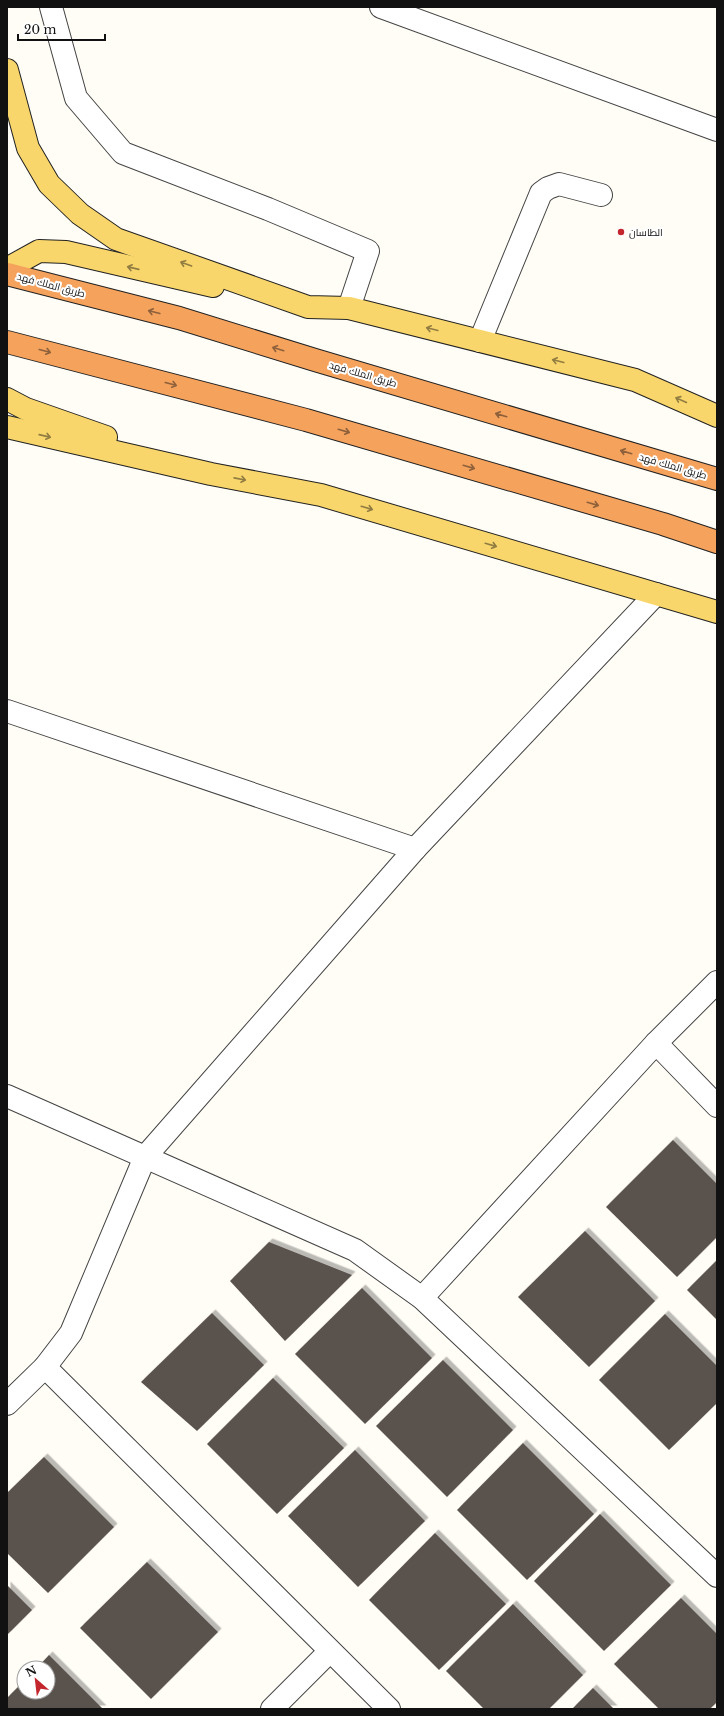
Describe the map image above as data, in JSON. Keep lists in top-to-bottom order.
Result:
{
  "streets": {
    "highway": ["طريق الملك فهد"]
  },
  "places": ["الطاسان"],
  "scale_bar": "20 m",
  "north": "top left"
}
